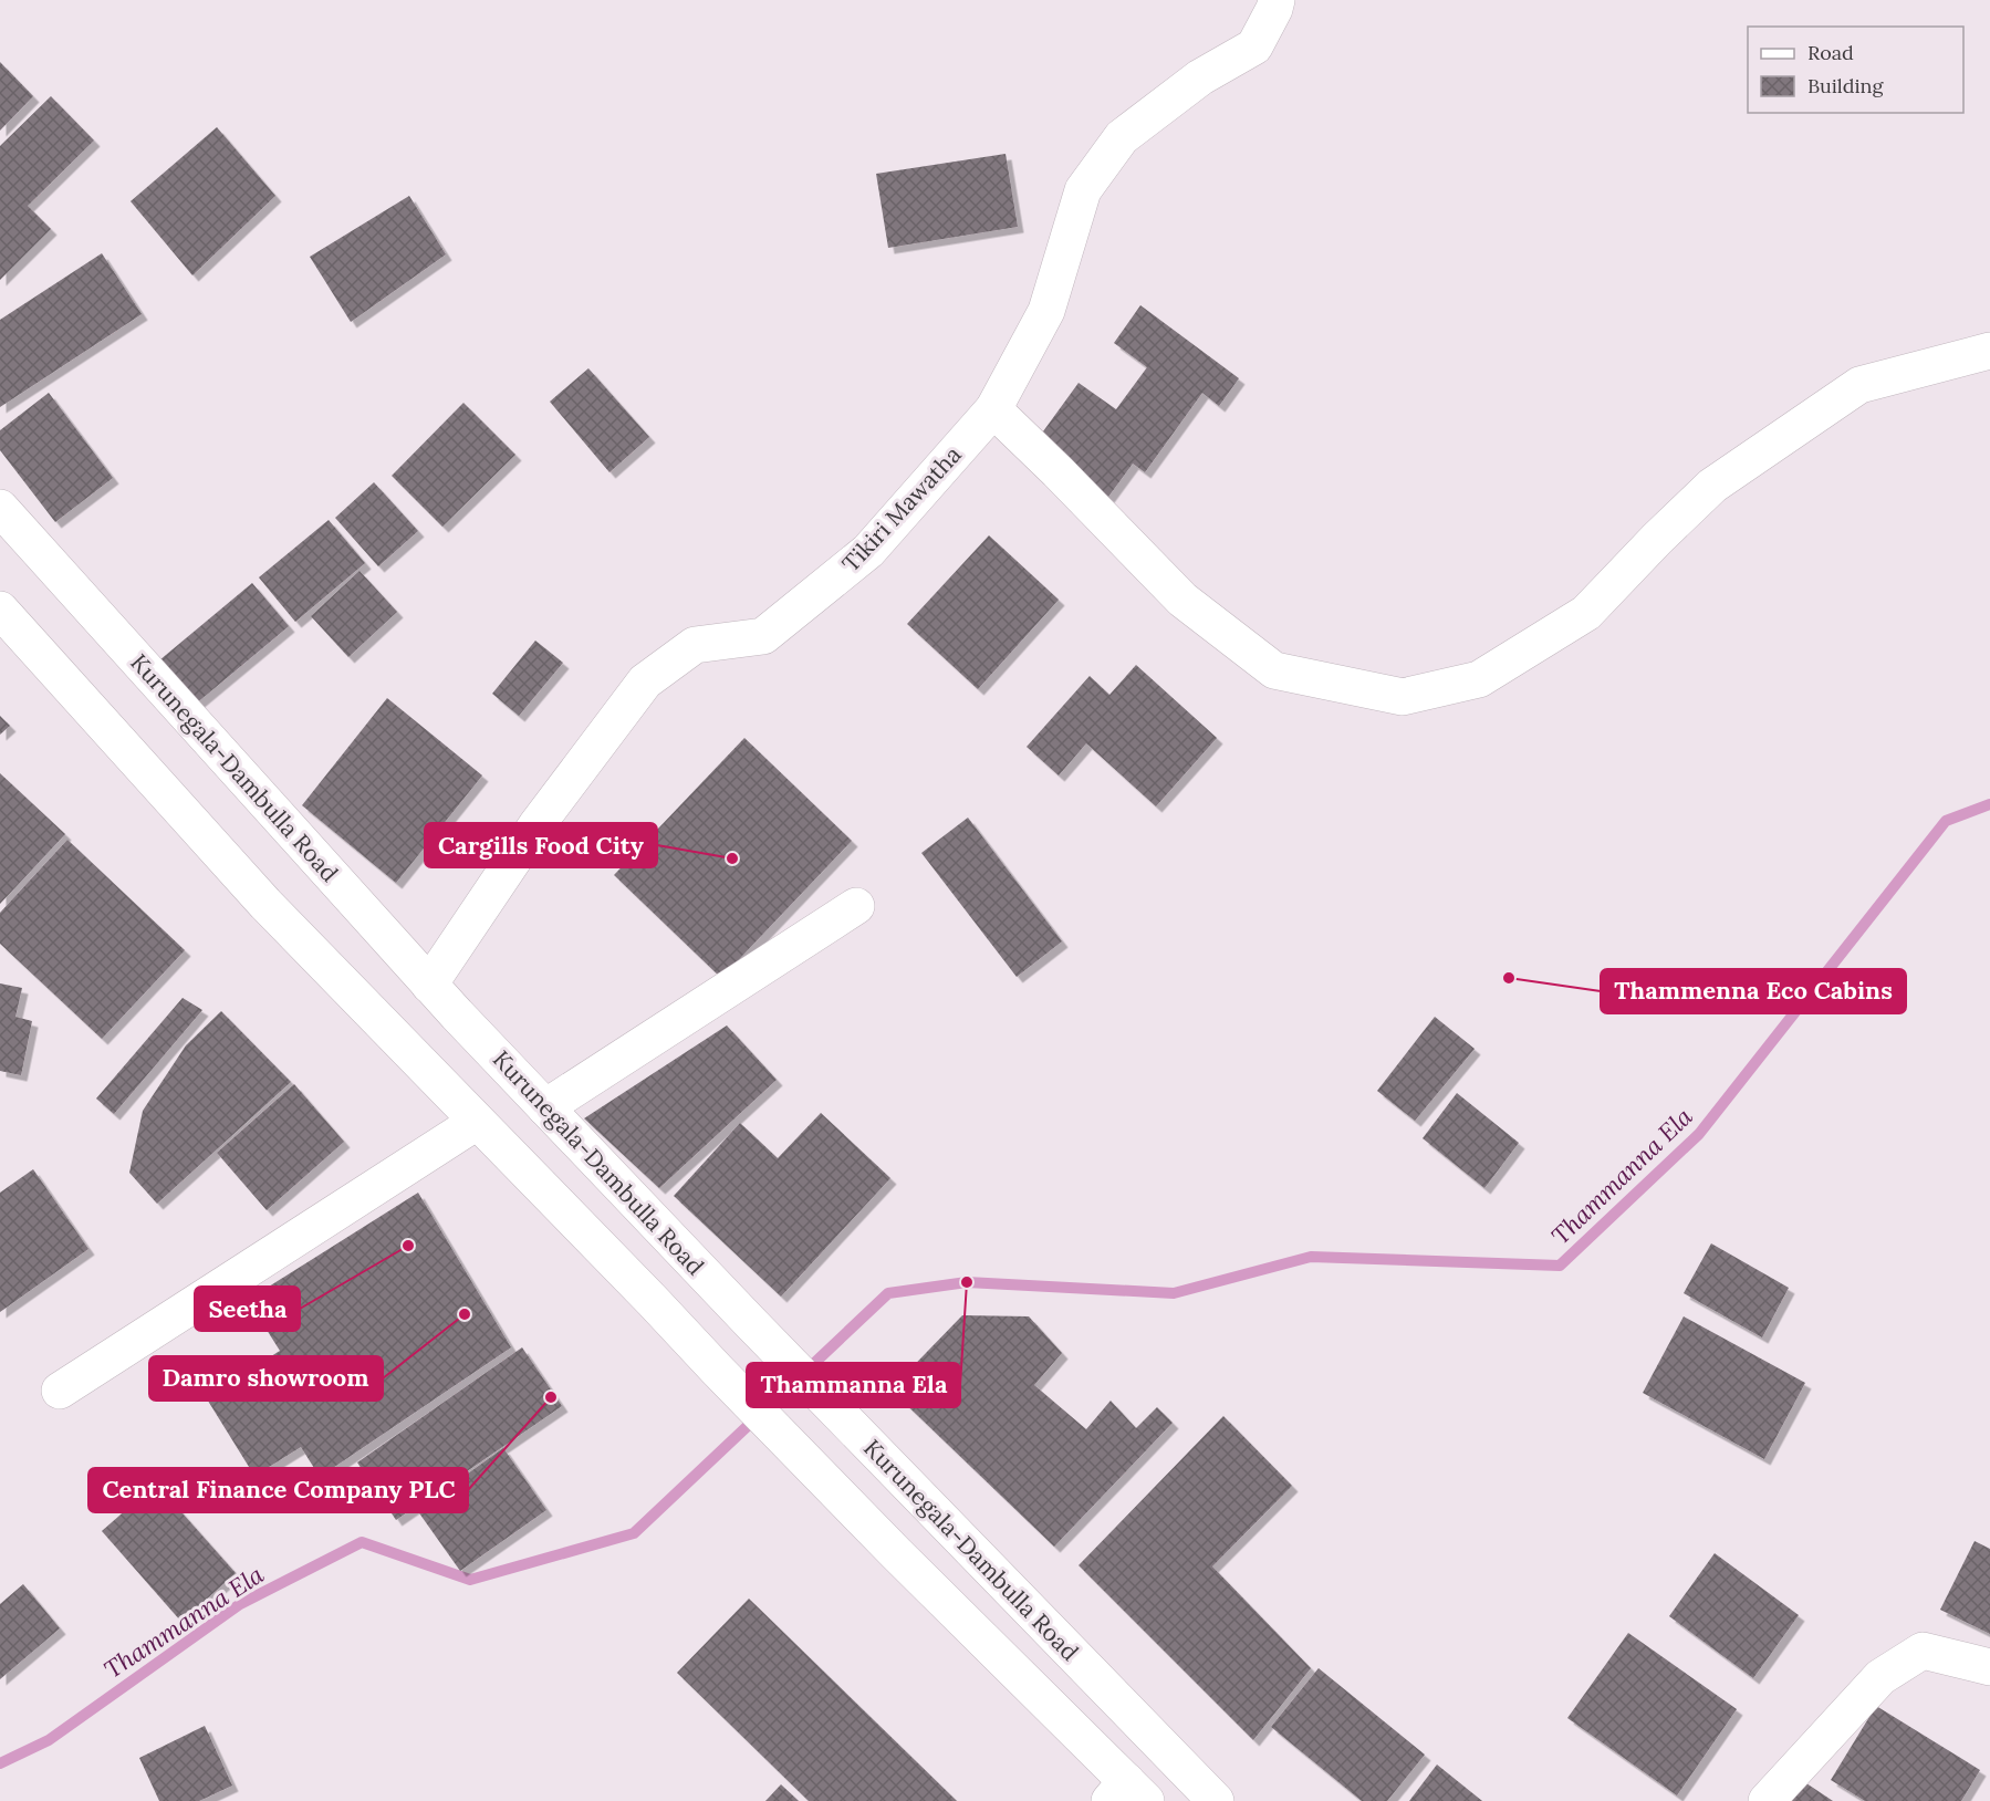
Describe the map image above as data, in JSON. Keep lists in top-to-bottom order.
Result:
{
  "streets": {
    "main road": ["Tikiri Mawatha", "Kurunegala-Dambulla Road"]
  },
  "crossings": [
    ["Tikiri Mawatha", "Kurunegala-Dambulla Road"]
  ],
  "water": ["Thammanna Ela"],
  "places": [
    "Cargills Food City",
    "Thammenna Eco Cabins",
    "Seetha",
    "Thammanna Ela",
    "Damro showroom",
    "Central Finance Company PLC"
  ],
  "legend": ["Road", "Building"]
}
